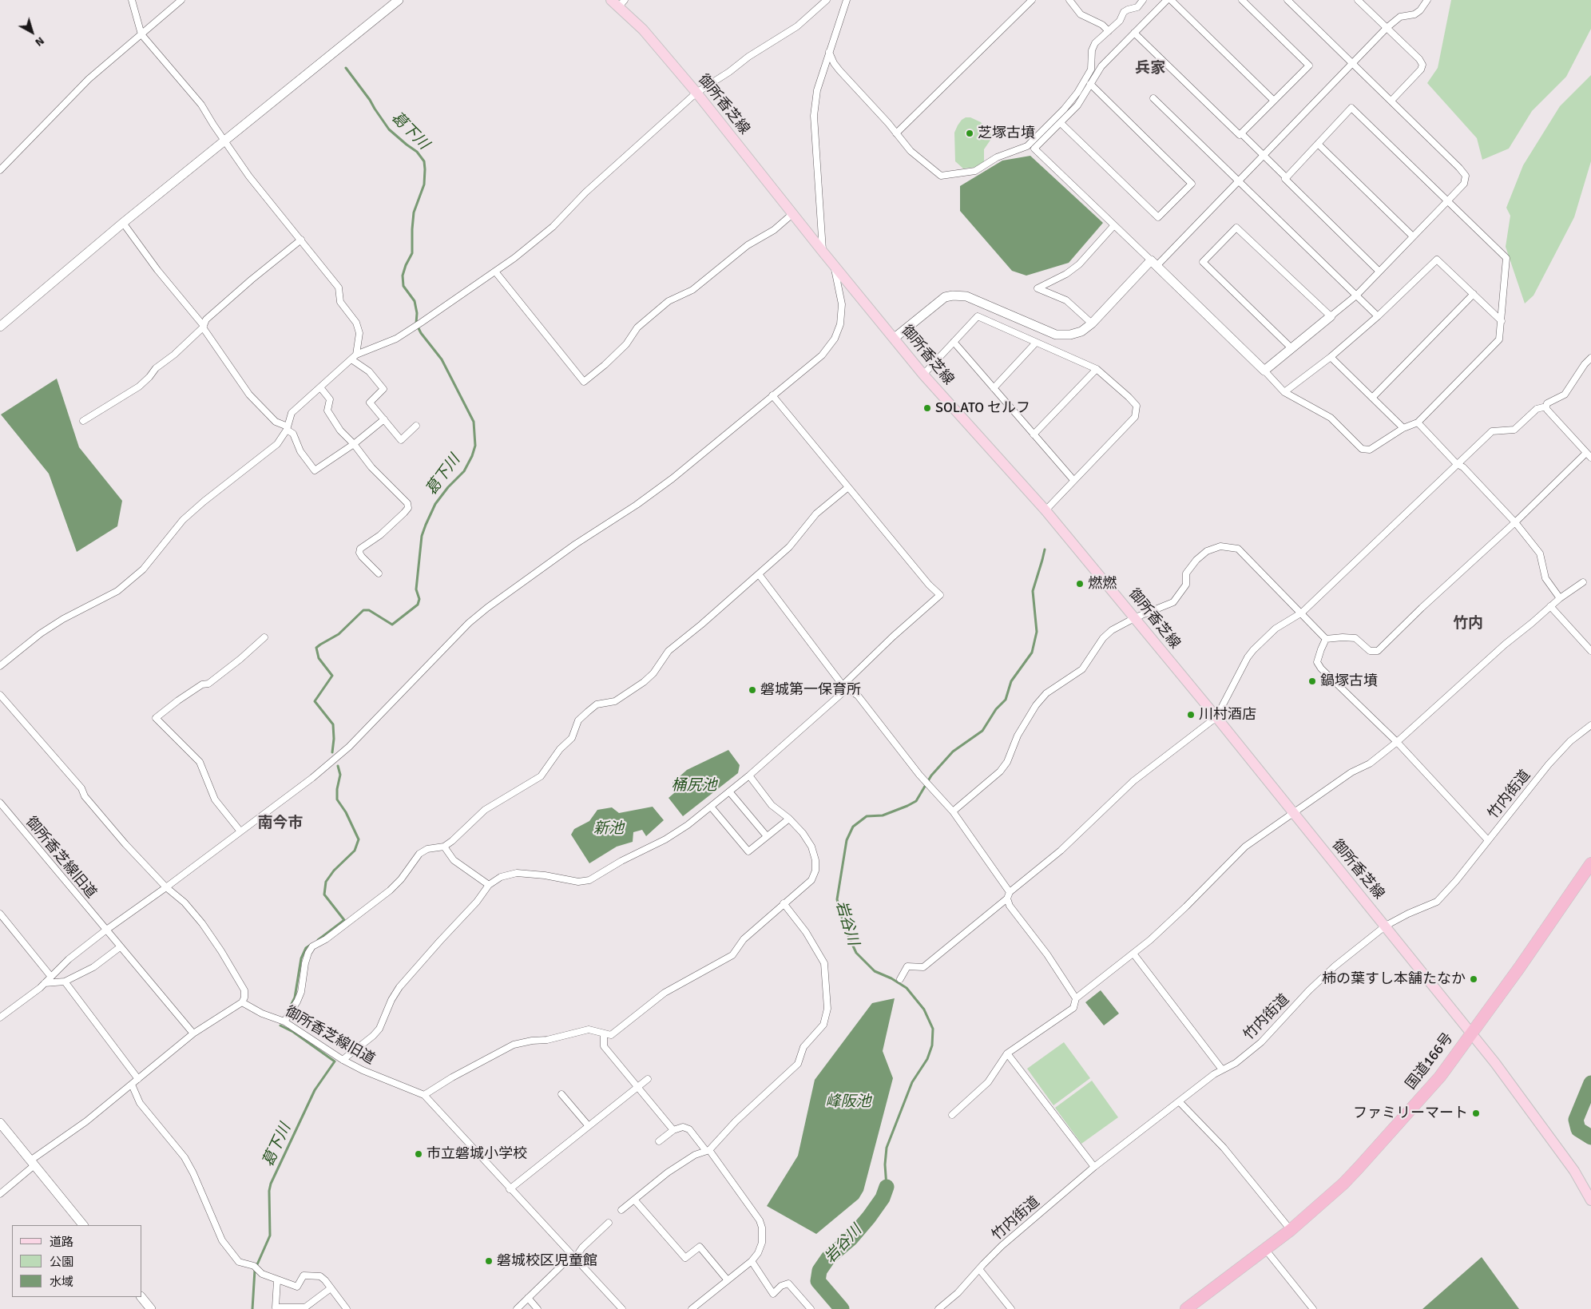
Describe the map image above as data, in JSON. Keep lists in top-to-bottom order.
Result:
{
  "streets": {
    "highway": ["国道166号"],
    "main road": ["御所香芝線"],
    "street": ["竹内街道", "御所香芝線旧道"]
  },
  "crossings": [
    ["御所香芝線", "竹内街道"],
    ["御所香芝線", "国道166号"]
  ],
  "districts": ["兵家", "竹内", "南今市"],
  "water": [
    "葛下川",
    "桶尻池",
    "新池",
    "岩谷川",
    "峰阪池"
  ],
  "places": [
    "芝塚古墳",
    "SOLATO セルフ",
    "燃燃",
    "鍋塚古墳",
    "磐城第一保育所",
    "川村酒店",
    "柿の葉すし本舗たなか",
    "ファミリーマート",
    "市立磐城小学校",
    "磐城校区児童館"
  ],
  "legend": ["道路", "公園", "水域"],
  "north": "bottom right"
}
